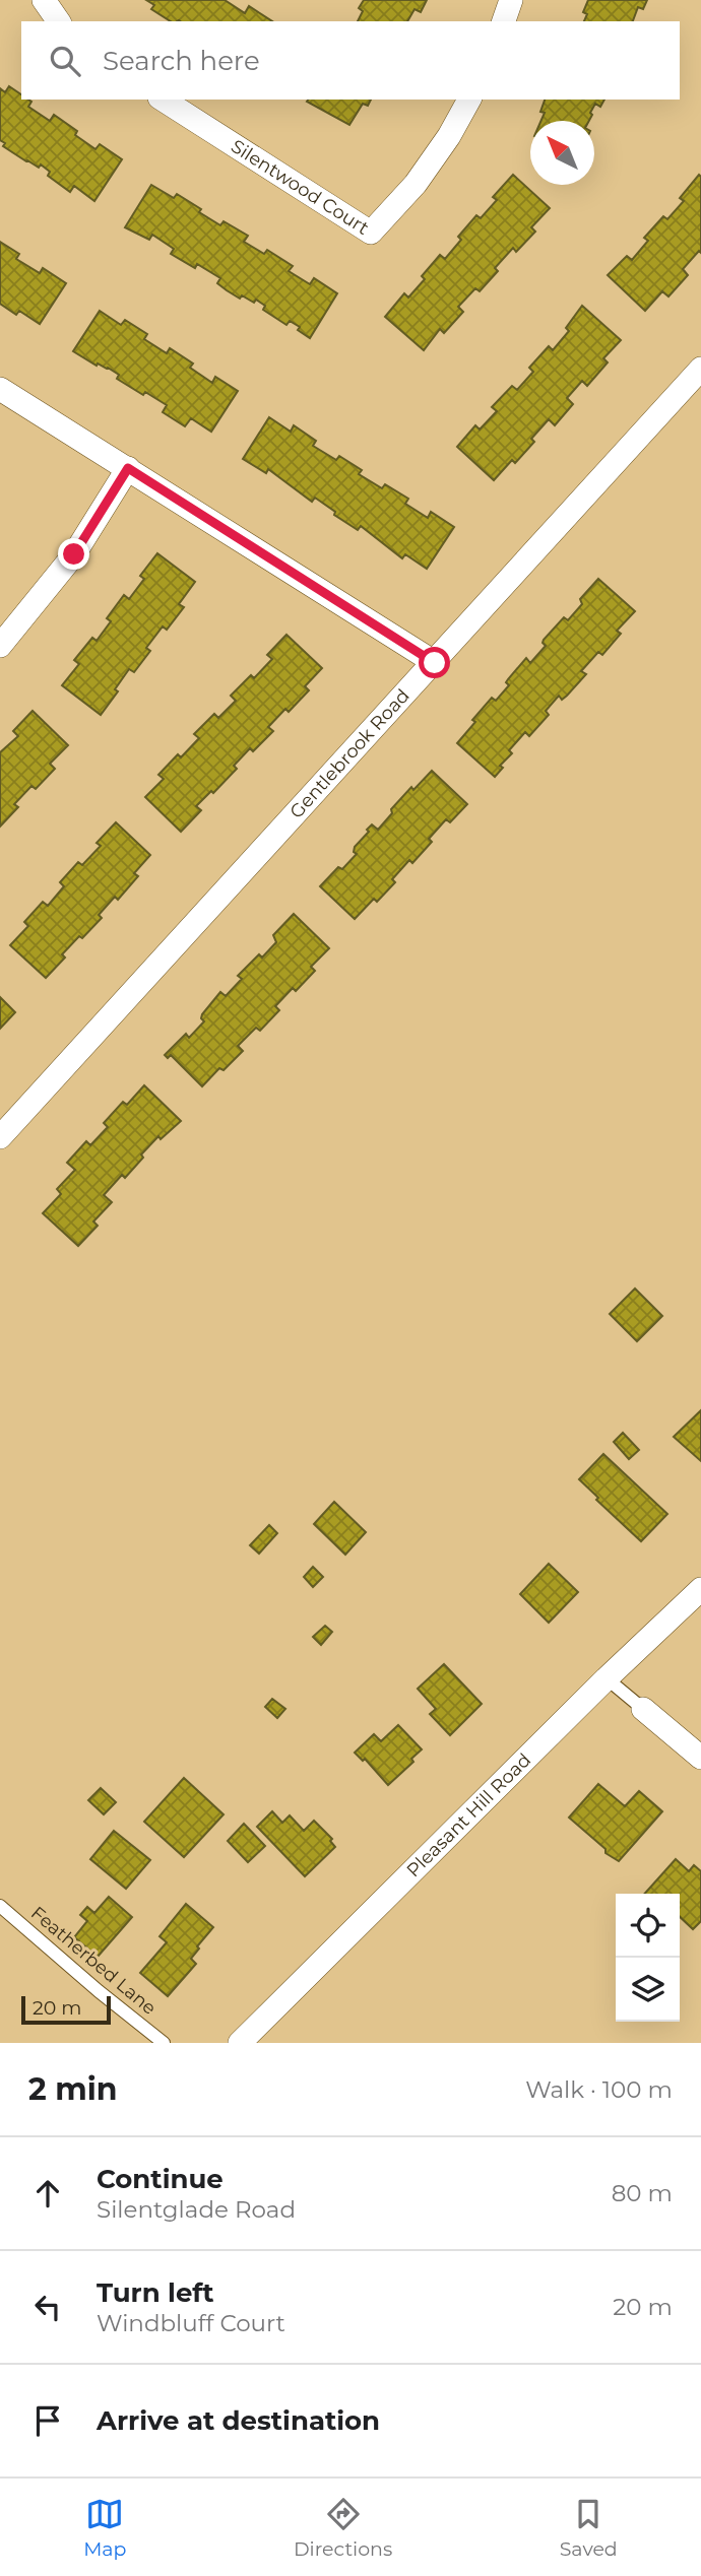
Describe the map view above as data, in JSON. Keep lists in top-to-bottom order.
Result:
{
  "streets": {
    "street": ["Silentwood Court", "Gentlebrook Road", "Pleasant Hill Road"],
    "lane": ["Featherbed Lane"]
  },
  "scale_bar": "20 m",
  "north": "top left",
  "page": {
    "search": "Search here",
    "scale": "20 m",
    "heading": ["2 min", "Walk · 100 m"],
    "list": [
      ["Continue", "Silentglade Road", "80 m"],
      ["Turn left", "Windbluff Court", "20 m"],
      "Arrive at destination"
    ],
    "nav": ["Map", "Directions", "Saved"]
  }
}
